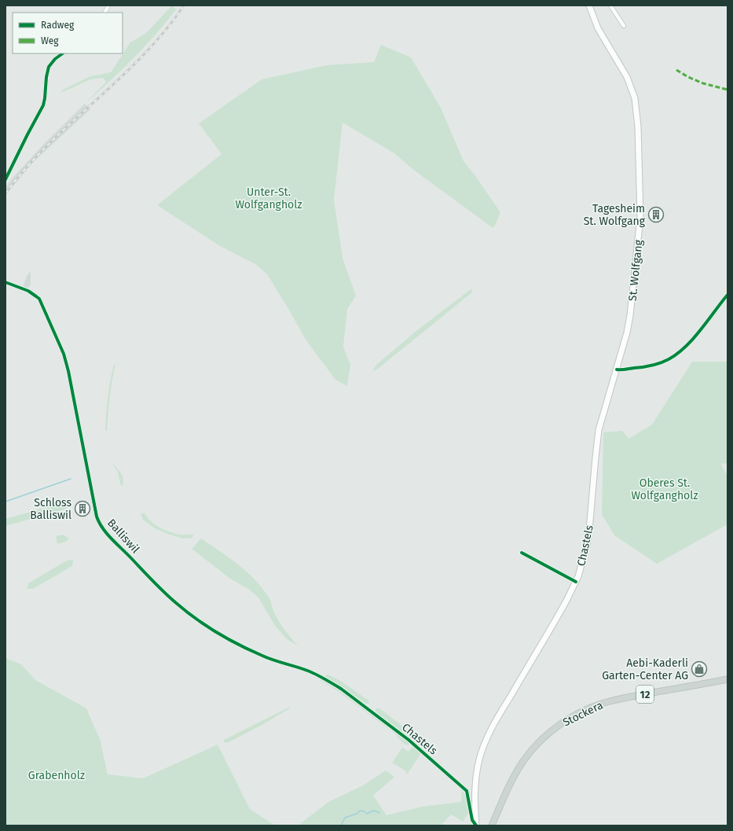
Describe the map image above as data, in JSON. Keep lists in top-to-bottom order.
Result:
{
  "streets": {
    "main road": [
      "St. Wolfgang",
      "Chastels",
      "12",
      "Stockera"
    ],
    "street": ["Balliswil"]
  },
  "crossings": [
    ["St. Wolfgang", "Chastels"],
    ["Balliswil", "Chastels"]
  ],
  "parks": ["Unter-St. Wolfgangholz", "Oberes St. Wolfgangholz", "Grabenholz"],
  "places": {
    "building": ["Tagesheim St. Wolfgang", "Schloss Balliswil"],
    "shop": ["Aebi-Kaderli Garten-Center AG"]
  },
  "legend": ["Radweg", "Weg"]
}
